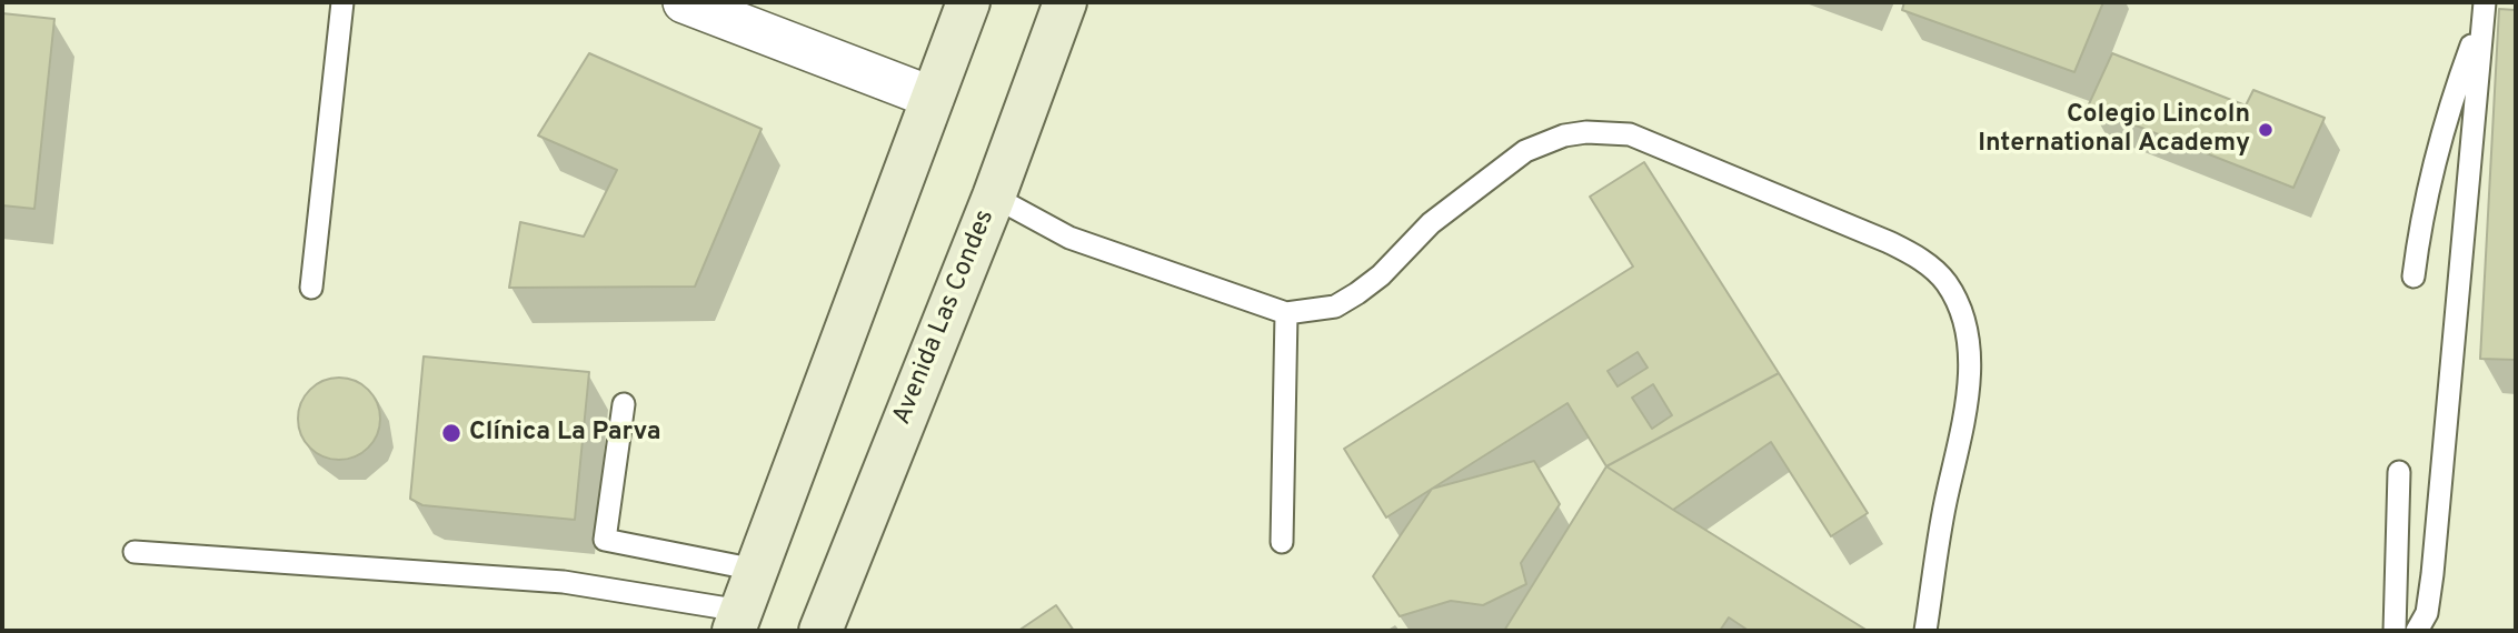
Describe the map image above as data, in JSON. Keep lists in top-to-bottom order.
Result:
{
  "streets": {
    "main road": ["Avenida Las Condes"]
  },
  "places": ["Colegio Lincoln International Academy", "Clínica La Parva"]
}
